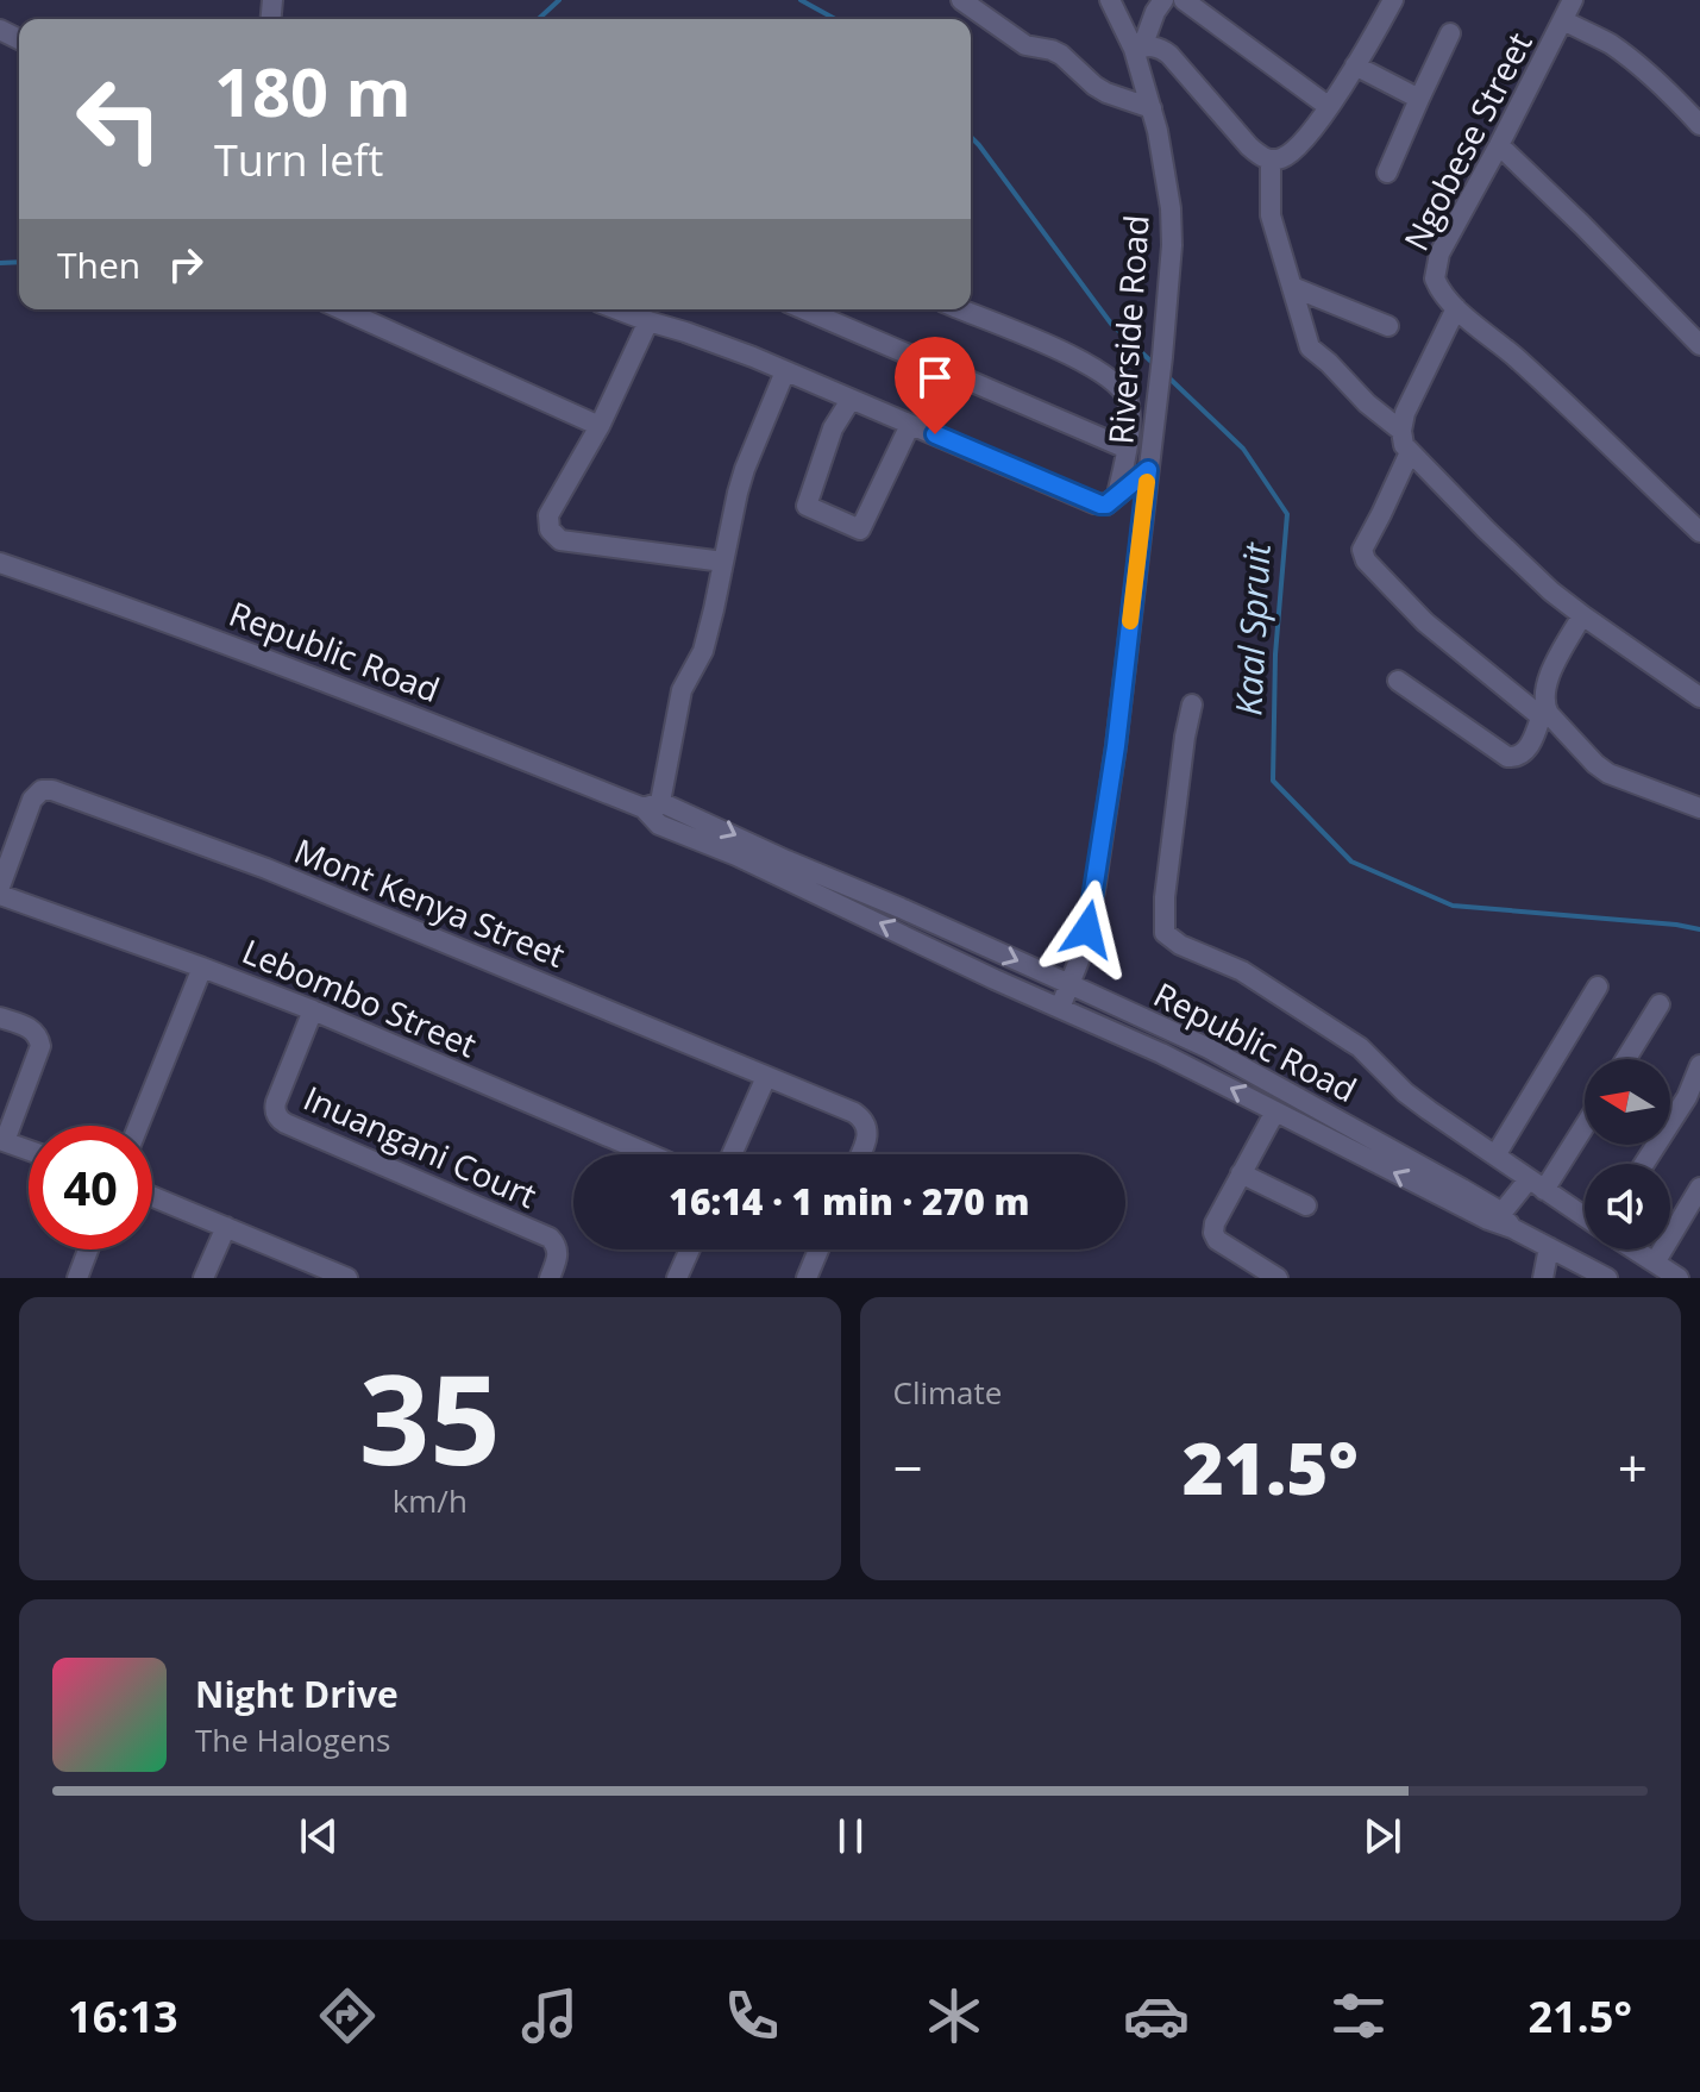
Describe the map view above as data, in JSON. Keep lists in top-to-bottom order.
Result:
{
  "streets": {
    "street": [
      "Ngobese Street",
      "Riverside Road",
      "Republic Road",
      "Mont Kenya Street",
      "Lebombo Street",
      "Inuangani Court"
    ]
  },
  "crossings": [
    ["Riverside Road", "Republic Road"],
    ["Lebombo Street", "Inuangani Court"]
  ],
  "water": ["Kaal Spruit"],
  "north": "left",
  "page": {
    "turn": ["180 m", "Turn left"],
    "then": "Then",
    "limit": "40",
    "trip": "16:14 · 1 min · 270 m",
    "tile": [
      ["35", "km/h"],
      "Climate"
    ],
    "heat": ["−", "21.5°", "+"],
    "song": ["Night Drive", "The Halogens"],
    "tabs": ["16:13", "21.5°"]
  }
}
